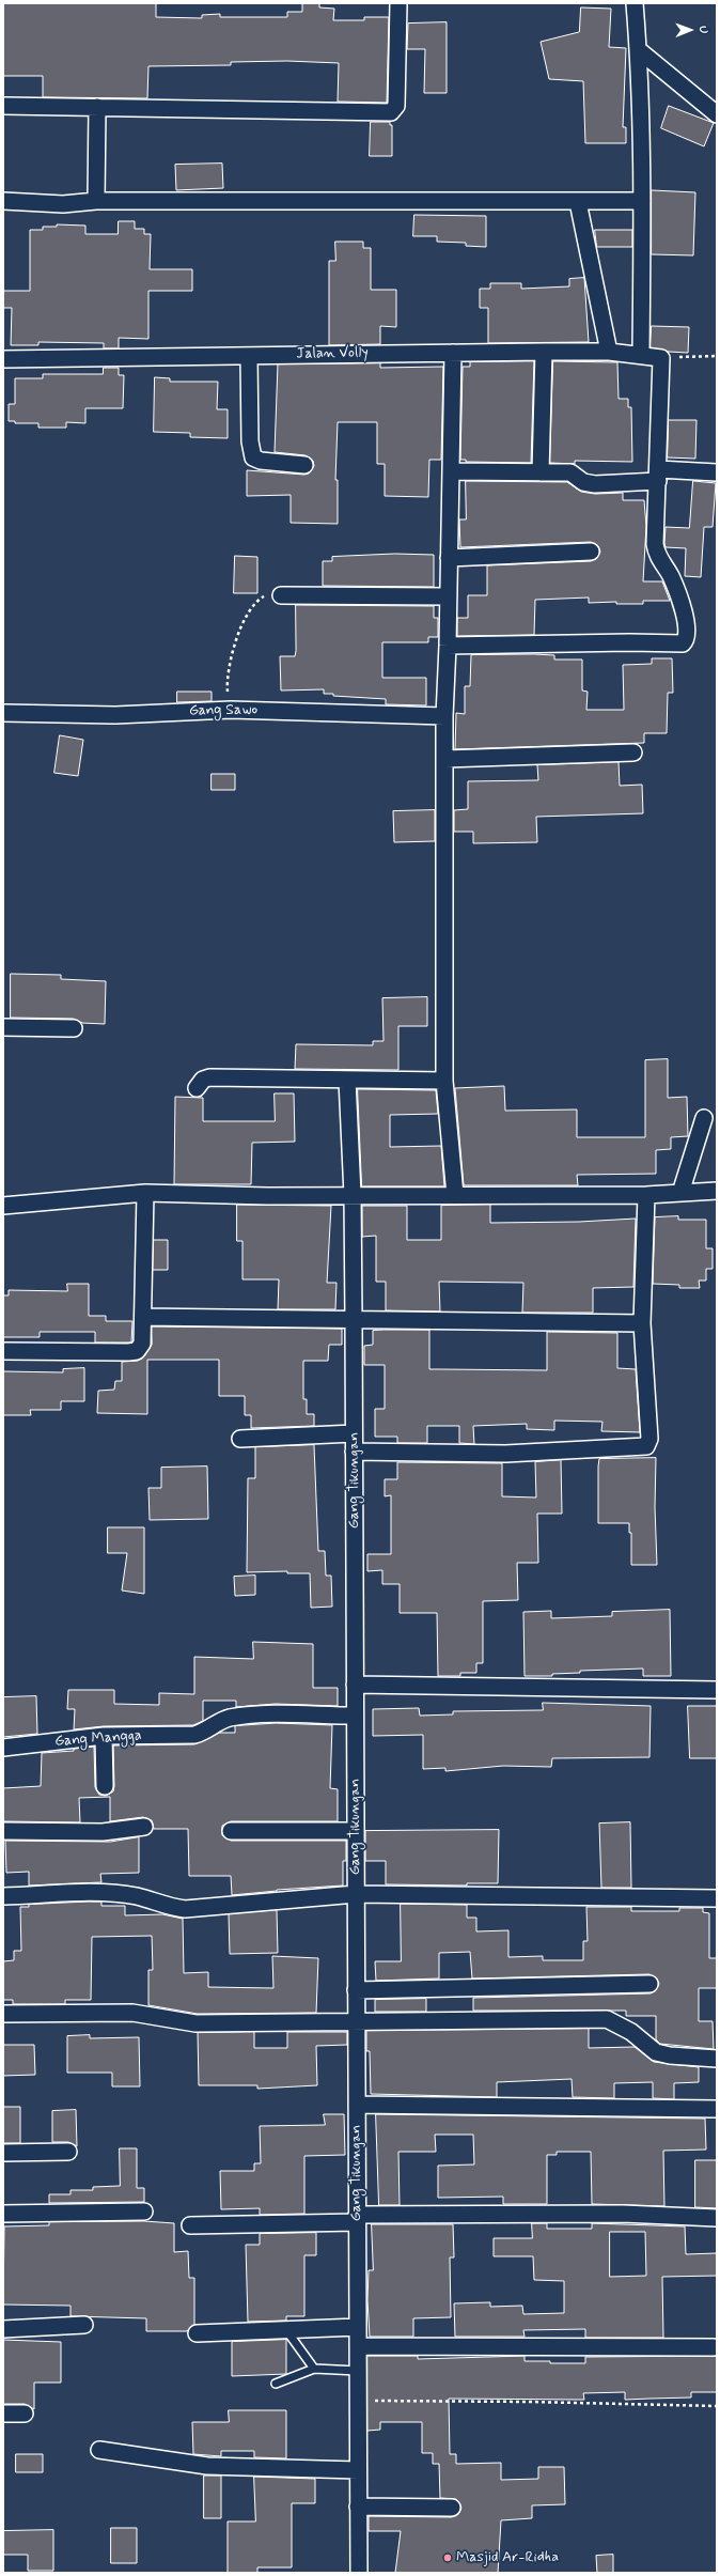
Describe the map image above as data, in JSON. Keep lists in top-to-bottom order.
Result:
{
  "streets": {
    "street": [
      "Jalan Volly",
      "Gang Sawo",
      "Gang Tikungan",
      "Gang Mangga"
    ]
  },
  "crossings": [
    ["Gang Tikungan", "Gang Mangga"]
  ],
  "places": ["Masjid Ar-Ridha"],
  "north": "right"
}
